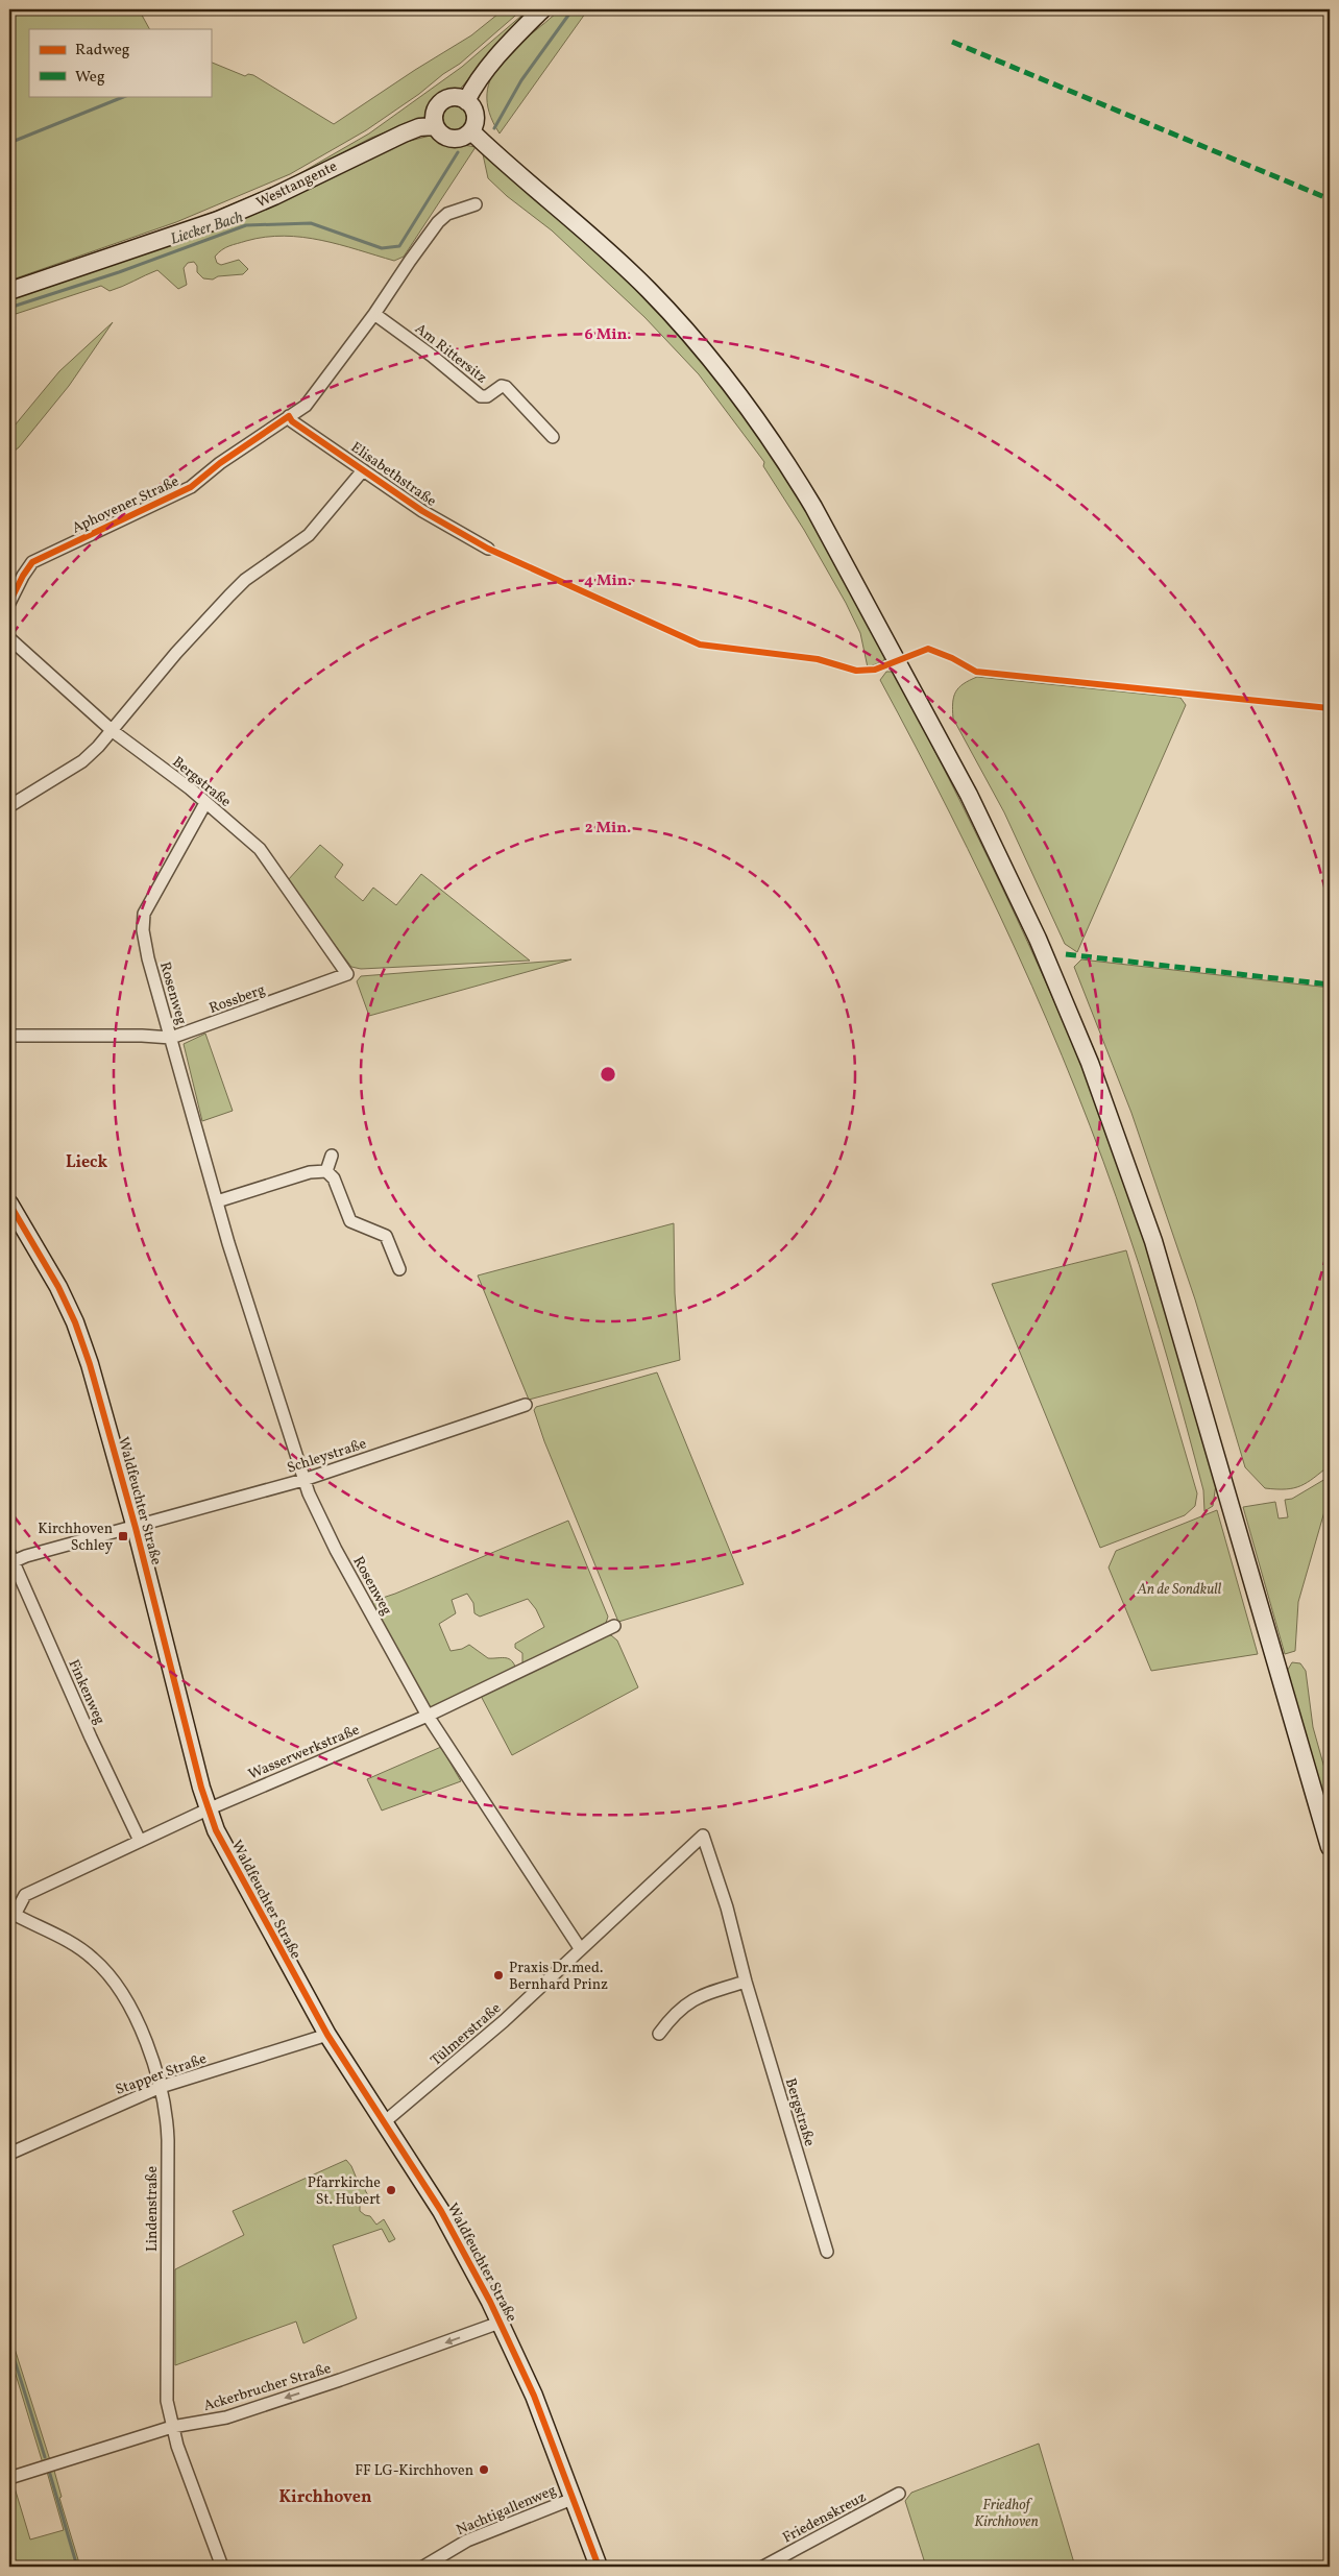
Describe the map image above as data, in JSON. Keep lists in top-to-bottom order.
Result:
{
  "streets": {
    "main road": ["Westtangente", "Waldfeuchter Straße"],
    "street": [
      "Am Rittersitz",
      "Elisabethstraße",
      "Aphovener Straße",
      "Bergstraße",
      "Rosenweg",
      "Rossberg",
      "Schleystraße",
      "Finkenweg",
      "Wasserwerkstraße",
      "Tülmerstraße",
      "Stapper Straße",
      "Lindenstraße",
      "Ackerbrucher Straße",
      "Nachtigallenweg",
      "Friedenskreuz"
    ]
  },
  "crossings": [
    ["Am Rittersitz", "Aphovener Straße"],
    ["Elisabethstraße", "Aphovener Straße"],
    ["Elisabethstraße", "Bergstraße"],
    ["Bergstraße", "Rosenweg"],
    ["Bergstraße", "Rossberg"],
    ["Bergstraße", "Tülmerstraße"],
    ["Rosenweg", "Rossberg"],
    ["Rosenweg", "Schleystraße"],
    ["Rosenweg", "Wasserwerkstraße"],
    ["Rosenweg", "Tülmerstraße"],
    ["Schleystraße", "Waldfeuchter Straße"],
    ["Schleystraße", "Finkenweg"],
    ["Waldfeuchter Straße", "Wasserwerkstraße"],
    ["Waldfeuchter Straße", "Tülmerstraße"],
    ["Waldfeuchter Straße", "Stapper Straße"],
    ["Waldfeuchter Straße", "Ackerbrucher Straße"],
    ["Waldfeuchter Straße", "Nachtigallenweg"],
    ["Finkenweg", "Wasserwerkstraße"],
    ["Wasserwerkstraße", "Lindenstraße"],
    ["Stapper Straße", "Lindenstraße"],
    ["Lindenstraße", "Ackerbrucher Straße"]
  ],
  "one_way": ["Ackerbrucher Straße"],
  "districts": ["Lieck", "Kirchhoven"],
  "water": ["Liecker Bach"],
  "parks": ["An de Sondkull", "Friedhof Kirchhoven"],
  "places": {
    "transit": ["Kirchhoven Schley"],
    "other": ["Praxis Dr.med. Bernhard Prinz", "Pfarrkirche St. Hubert", "FF LG-Kirchhoven"]
  },
  "legend": ["Radweg", "Weg"],
  "rings": ["6 Min.", "4 Min.", "2 Min."]
}
